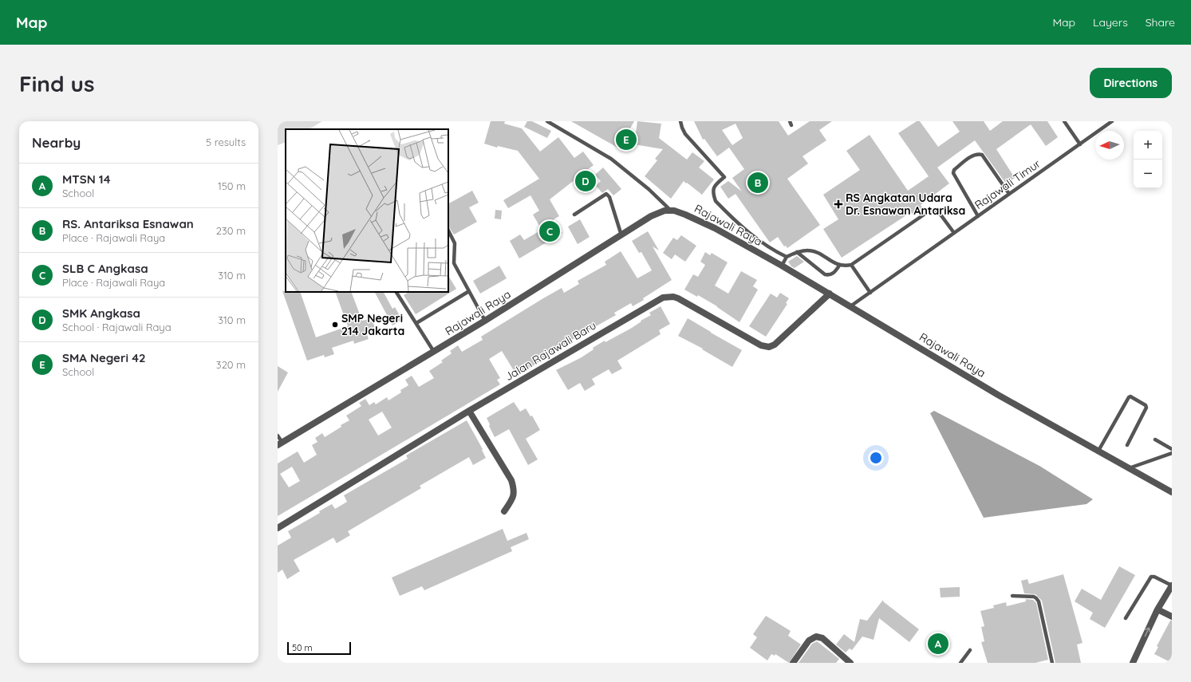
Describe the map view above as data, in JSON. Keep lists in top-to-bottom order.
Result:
{
  "streets": {
    "street": ["Rajawali Raya", "Jalan Rajawali Baru"],
    "lane": ["Rajawali Timur"]
  },
  "crossings": [
    ["Rajawali Timur", "Rajawali Raya"],
    ["Rajawali Raya", "Jalan Rajawali Baru"]
  ],
  "places": {
    "health": ["RS Angkatan Udara Dr. Esnawan Antariksa"],
    "other": ["SMP Negeri 214 Jakarta"]
  },
  "scale_bar": "50 m",
  "north": "left",
  "page": {
    "header": "Map",
    "nav": ["Map", "Layers", "Share"],
    "buttons": "Directions",
    "title": "Find us",
    "heading": ["Nearby", "5 results"],
    "pins": [
      "E",
      "D",
      "B",
      "C",
      "A"
    ],
    "map_buttons": ["+", "−"],
    "list": [
      {
        "mark": "A",
        "name": "MTSN 14",
        "note": "School",
        "value": "150 m"
      },
      {
        "mark": "B",
        "name": "RS. Antariksa Esnawan",
        "note": "Place · Rajawali Raya",
        "value": "230 m"
      },
      {
        "mark": "C",
        "name": "SLB C Angkasa",
        "note": "Place · Rajawali Raya",
        "value": "310 m"
      },
      {
        "mark": "D",
        "name": "SMK Angkasa",
        "note": "School · Rajawali Raya",
        "value": "310 m"
      },
      {
        "mark": "E",
        "name": "SMA Negeri 42",
        "note": "School",
        "value": "320 m"
      }
    ],
    "scale": "50 m"
  }
}
